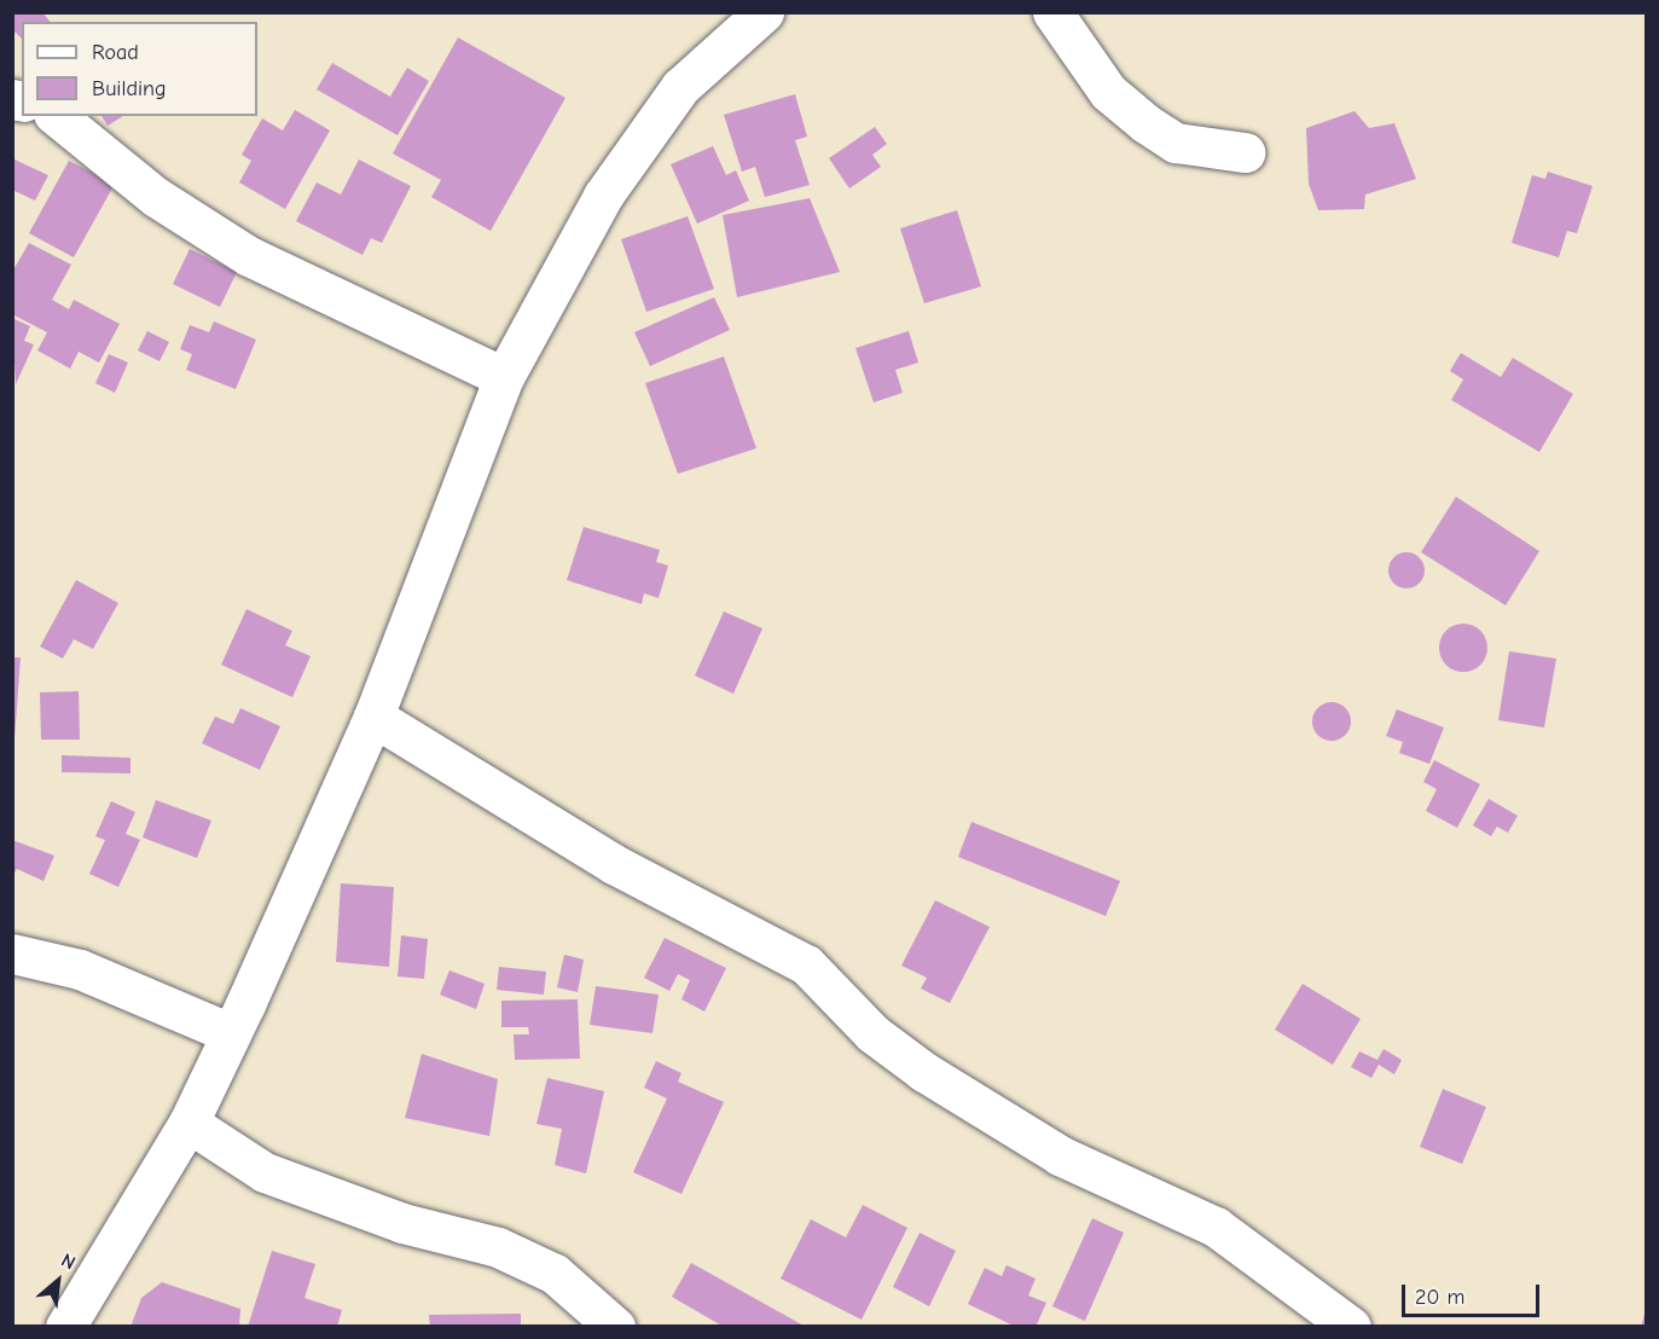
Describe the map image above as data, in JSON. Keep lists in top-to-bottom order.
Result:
{
  "legend": ["Road", "Building"],
  "scale_bar": "20 m",
  "north": "top right"
}
